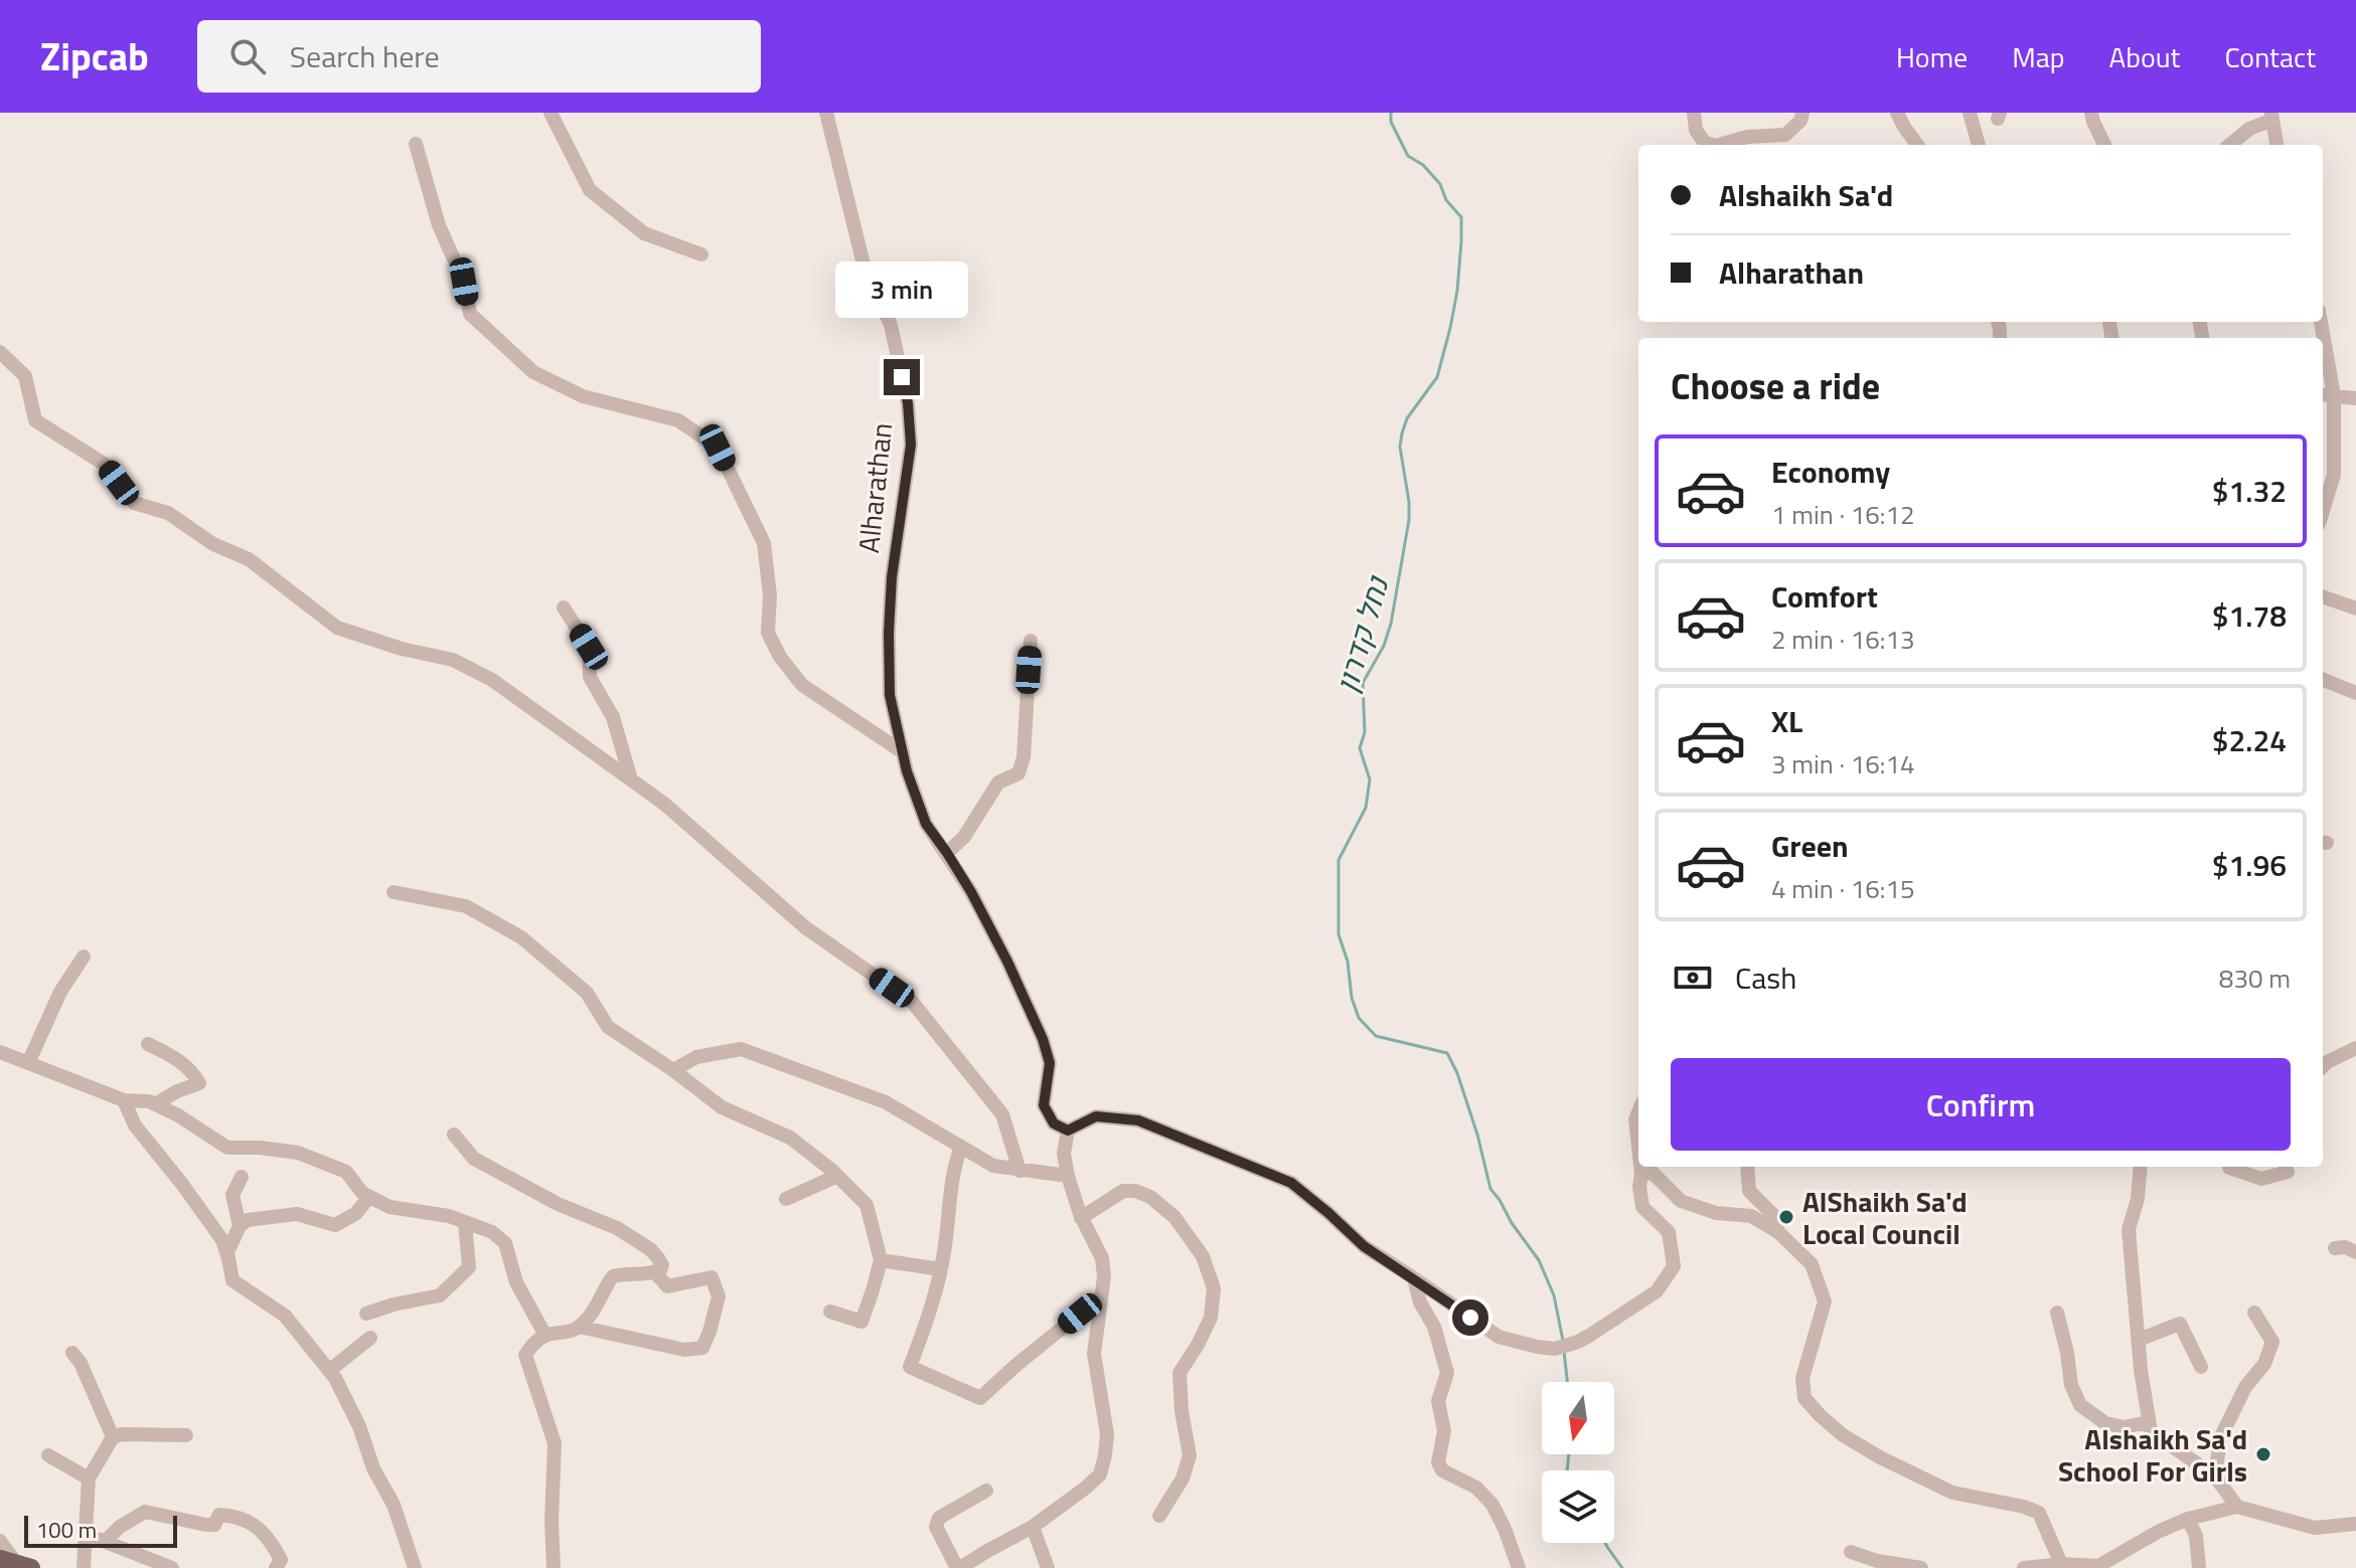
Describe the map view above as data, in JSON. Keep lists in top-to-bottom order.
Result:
{
  "streets": {
    "street": ["Alharathan"]
  },
  "water": ["נחל קדרון"],
  "places": ["AlShaikh Sa'd Local Council", "Alshaikh Sa'd School For Girls"],
  "scale_bar": "100 m",
  "north": "bottom",
  "page": {
    "header": "Zipcab",
    "search": "Search here",
    "nav": [
      "Home",
      "Map",
      "About",
      "Contact"
    ],
    "banner": ["Alshaikh Sa'd", "Alharathan"],
    "bubble": "3 min",
    "heading": "Choose a ride",
    "list": [
      {
        "name": "Economy",
        "note": "1 min · 16:12",
        "value": "$1.32"
      },
      {
        "name": "Comfort",
        "note": "2 min · 16:13",
        "value": "$1.78"
      },
      {
        "name": "XL",
        "note": "3 min · 16:14",
        "value": "$2.24"
      },
      {
        "name": "Green",
        "note": "4 min · 16:15",
        "value": "$1.96"
      }
    ],
    "pay": ["Cash", "830 m"],
    "buttons": "Confirm",
    "scale": "100 m"
  }
}
